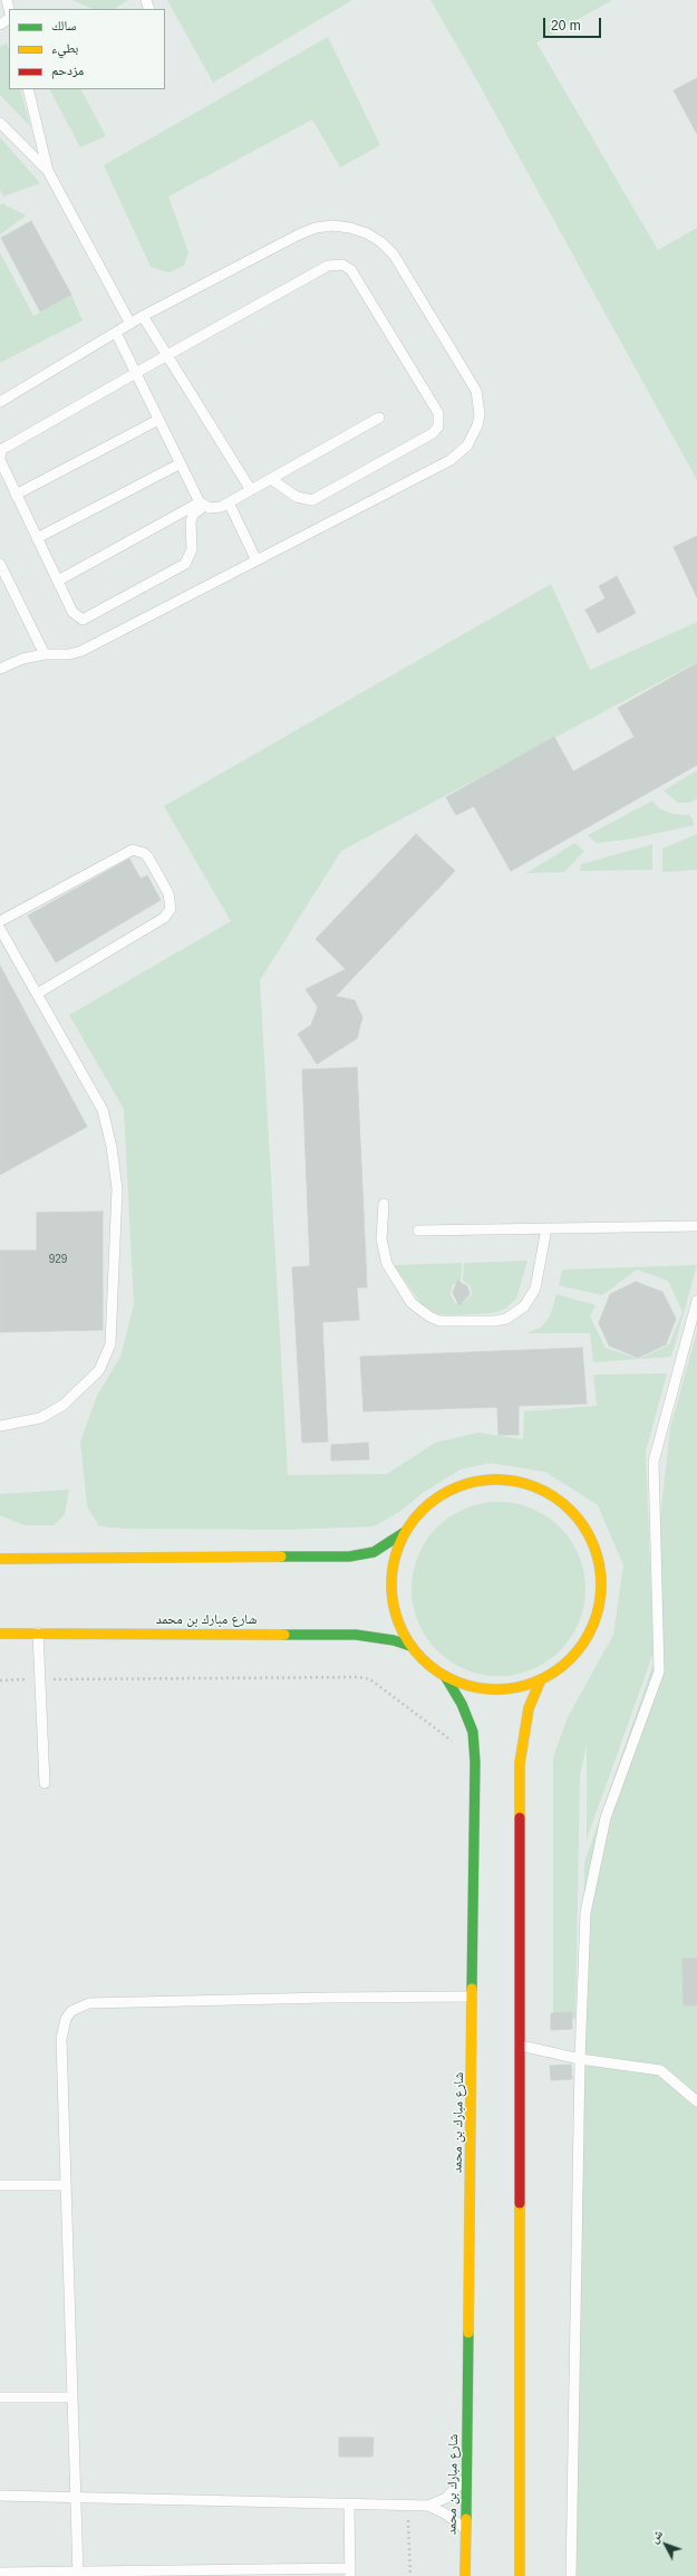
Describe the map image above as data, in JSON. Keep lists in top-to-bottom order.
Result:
{
  "streets": {
    "street": ["شارع مبارك بن محمد"]
  },
  "house_numbers": ["929"],
  "legend": ["سالك", "بطيء", "مزدحم"],
  "scale_bar": "20 m",
  "north": "top left"
}
